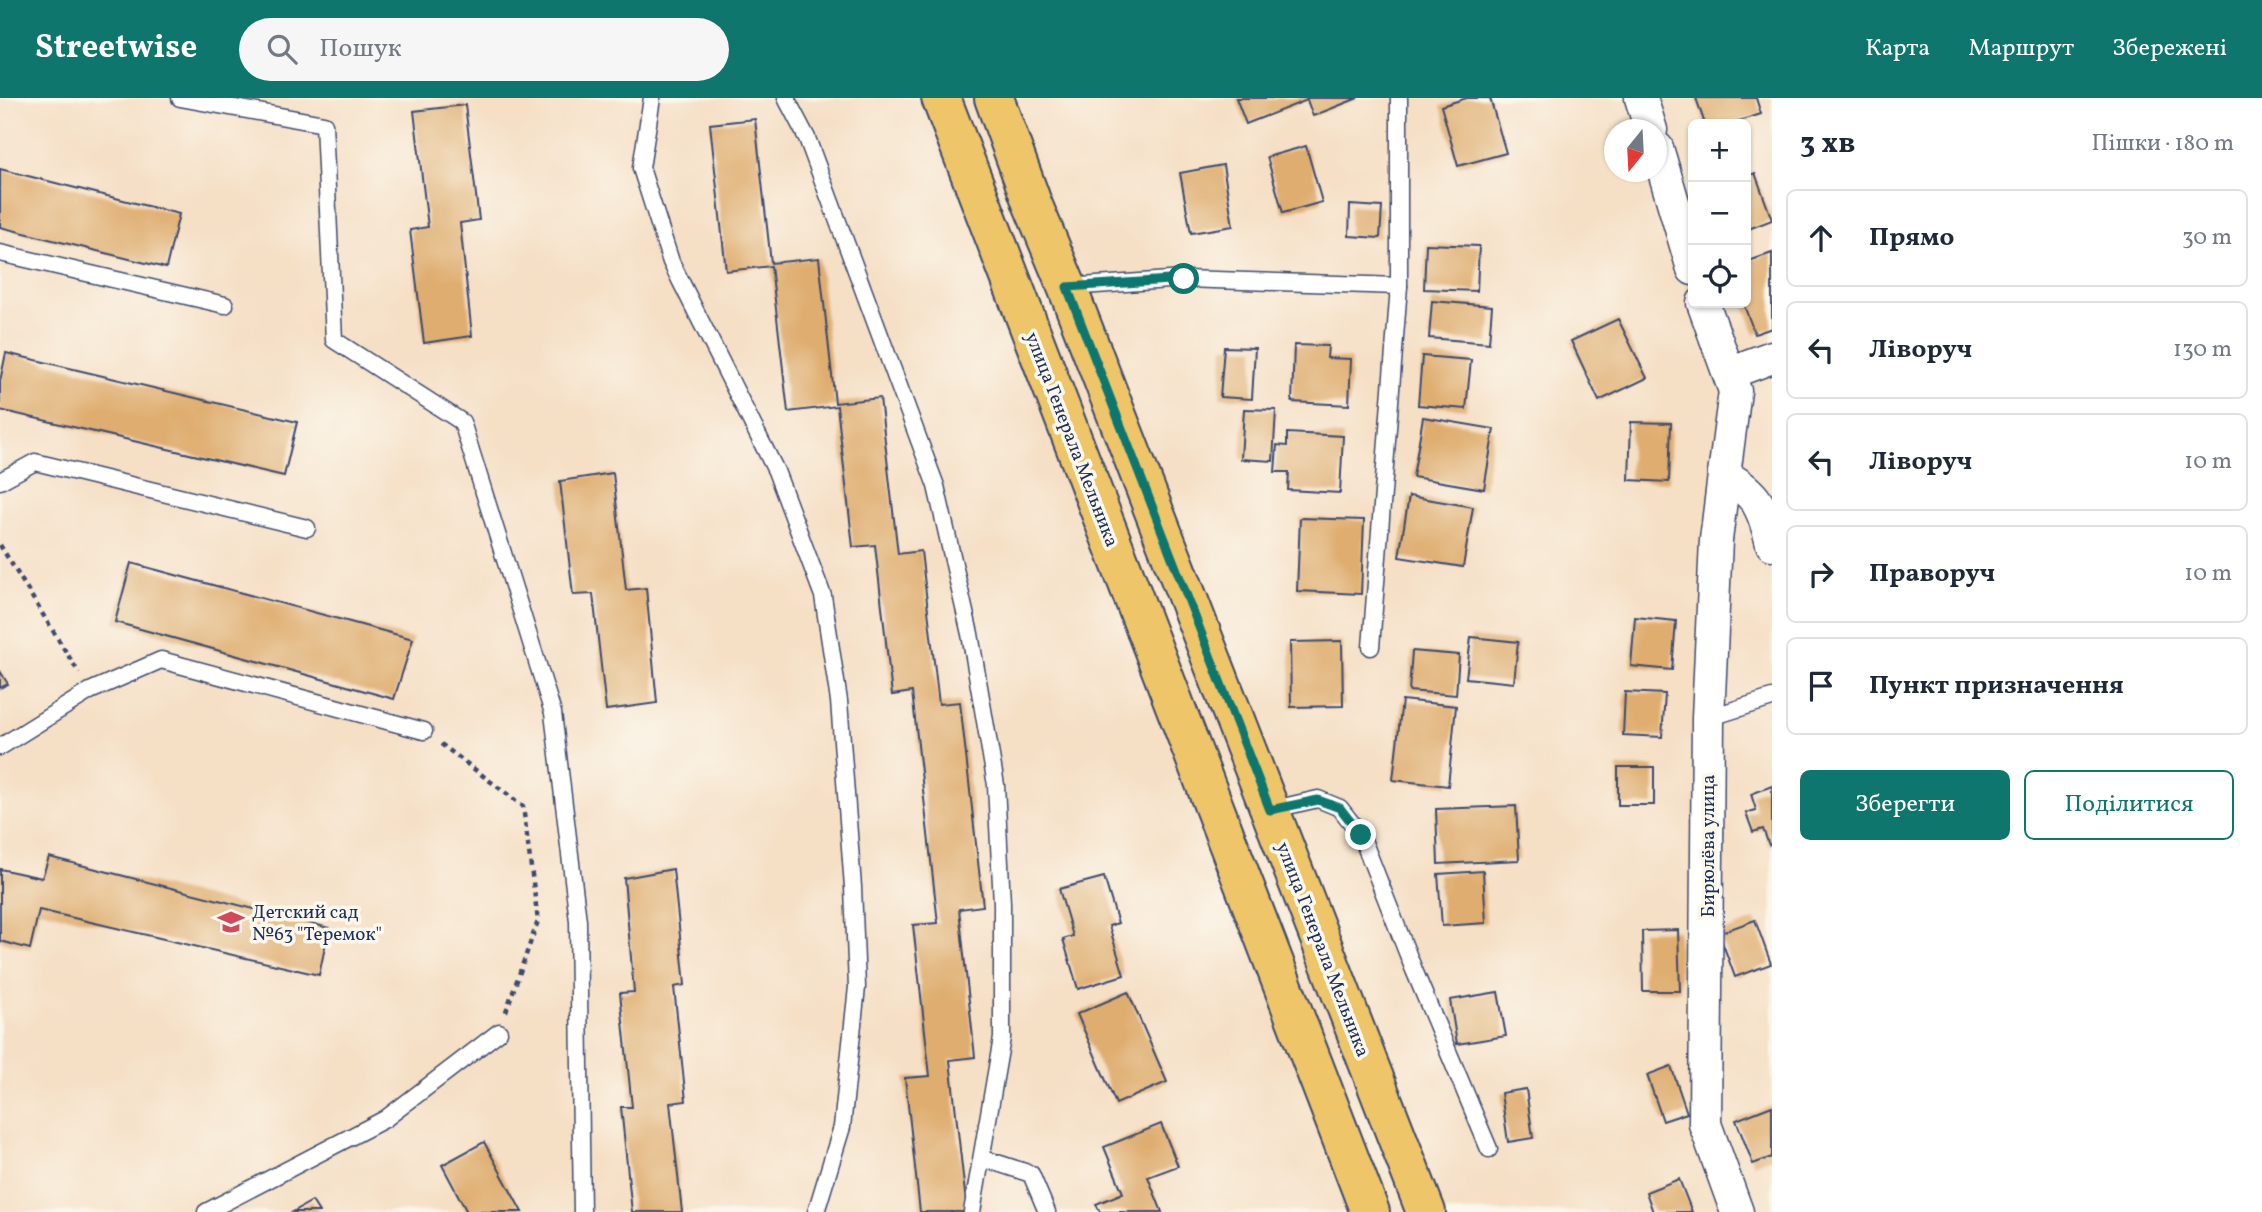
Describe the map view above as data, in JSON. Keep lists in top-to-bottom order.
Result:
{
  "streets": {
    "main road": ["улица Генерала Мельника"],
    "street": ["Бирюлёва улица"]
  },
  "places": {
    "school or university": ["Детский сад №63 \"Теремок\""]
  },
  "north": "bottom",
  "page": {
    "header": "Streetwise",
    "search": "Пошук",
    "nav": ["Карта", "Маршрут", "Збережені"],
    "heading": ["3 хв", "Пішки · 180 m"],
    "map_buttons": ["+", "−"],
    "list": [
      ["Прямо", "30 m"],
      ["Ліворуч", "130 m"],
      ["Ліворуч", "10 m"],
      ["Праворуч", "10 m"],
      "Пункт призначення"
    ],
    "buttons": ["Зберегти", "Поділитися"]
  }
}
